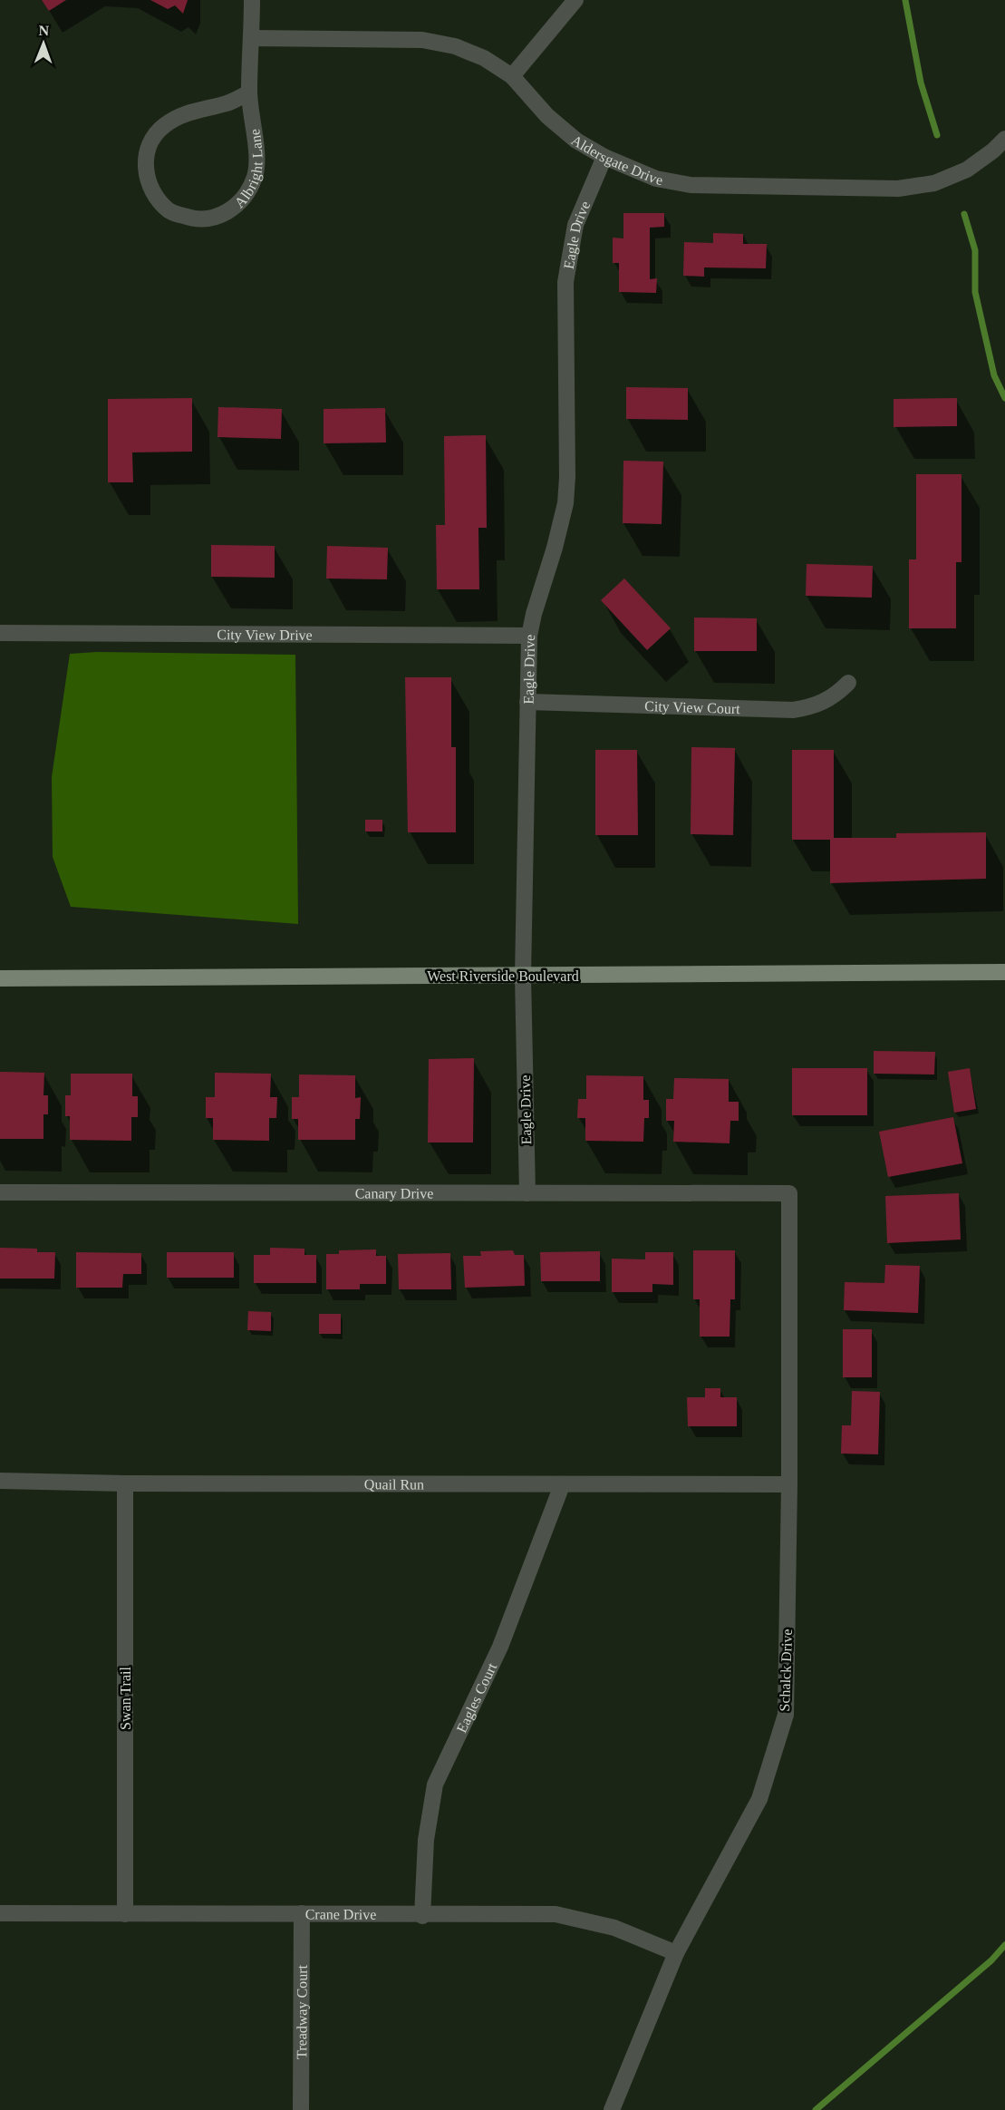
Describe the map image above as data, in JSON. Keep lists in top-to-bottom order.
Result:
{
  "streets": {
    "main road": ["West Riverside Boulevard"],
    "street": [
      "Aldersgate Drive",
      "Albright Lane",
      "Eagle Drive",
      "City View Drive",
      "City View Court",
      "Canary Drive",
      "Quail Run",
      "Schalck Drive",
      "Eagles Court",
      "Swan Trail",
      "Crane Drive",
      "Treadway Court"
    ]
  },
  "crossings": [
    ["Aldersgate Drive", "Albright Lane"],
    ["Aldersgate Drive", "Eagle Drive"],
    ["Eagle Drive", "City View Drive"],
    ["Eagle Drive", "City View Court"],
    ["Eagle Drive", "West Riverside Boulevard"],
    ["Eagle Drive", "Canary Drive"],
    ["Canary Drive", "Schalck Drive"],
    ["Quail Run", "Schalck Drive"],
    ["Quail Run", "Eagles Court"],
    ["Quail Run", "Swan Trail"],
    ["Schalck Drive", "Crane Drive"],
    ["Eagles Court", "Crane Drive"],
    ["Swan Trail", "Crane Drive"],
    ["Crane Drive", "Treadway Court"]
  ],
  "north": "top"
}
